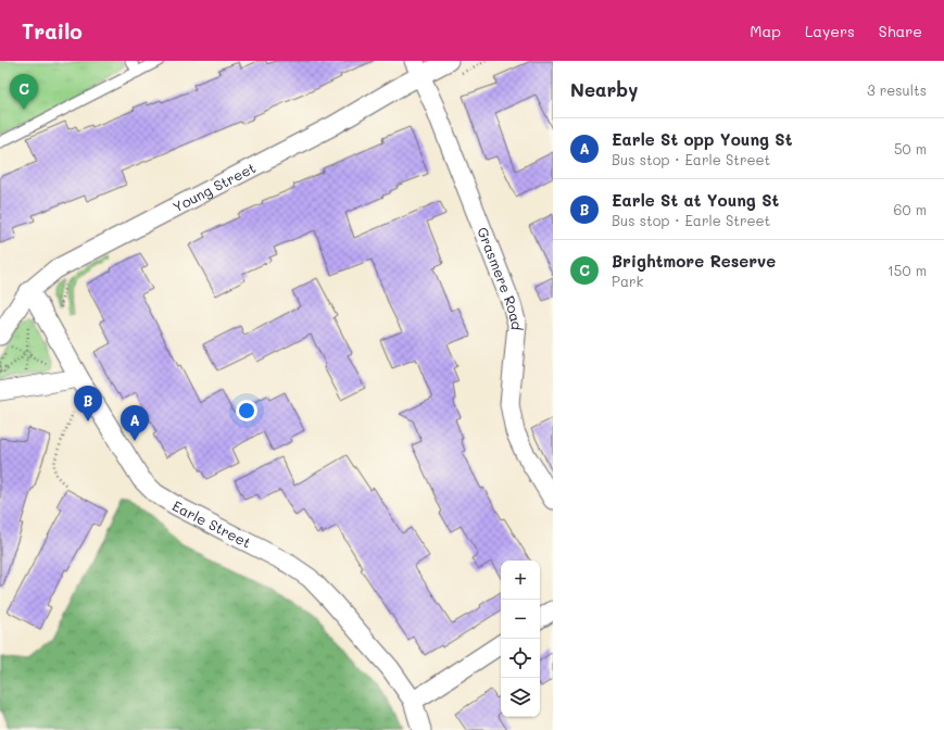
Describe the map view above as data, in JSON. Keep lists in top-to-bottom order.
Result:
{
  "streets": {
    "street": ["Young Street", "Grasmere Road", "Earle Street"]
  },
  "crossings": [
    ["Young Street", "Grasmere Road"],
    ["Young Street", "Earle Street"]
  ],
  "page": {
    "header": "Trailo",
    "nav": ["Map", "Layers", "Share"],
    "heading": ["Nearby", "3 results"],
    "pins": ["C", "B", "A"],
    "list": [
      {
        "mark": "A",
        "name": "Earle St opp Young St",
        "note": "Bus stop · Earle Street",
        "value": "50 m"
      },
      {
        "mark": "B",
        "name": "Earle St at Young St",
        "note": "Bus stop · Earle Street",
        "value": "60 m"
      },
      {
        "mark": "C",
        "name": "Brightmore Reserve",
        "note": "Park",
        "value": "150 m"
      }
    ],
    "map_buttons": ["+", "−"]
  }
}
